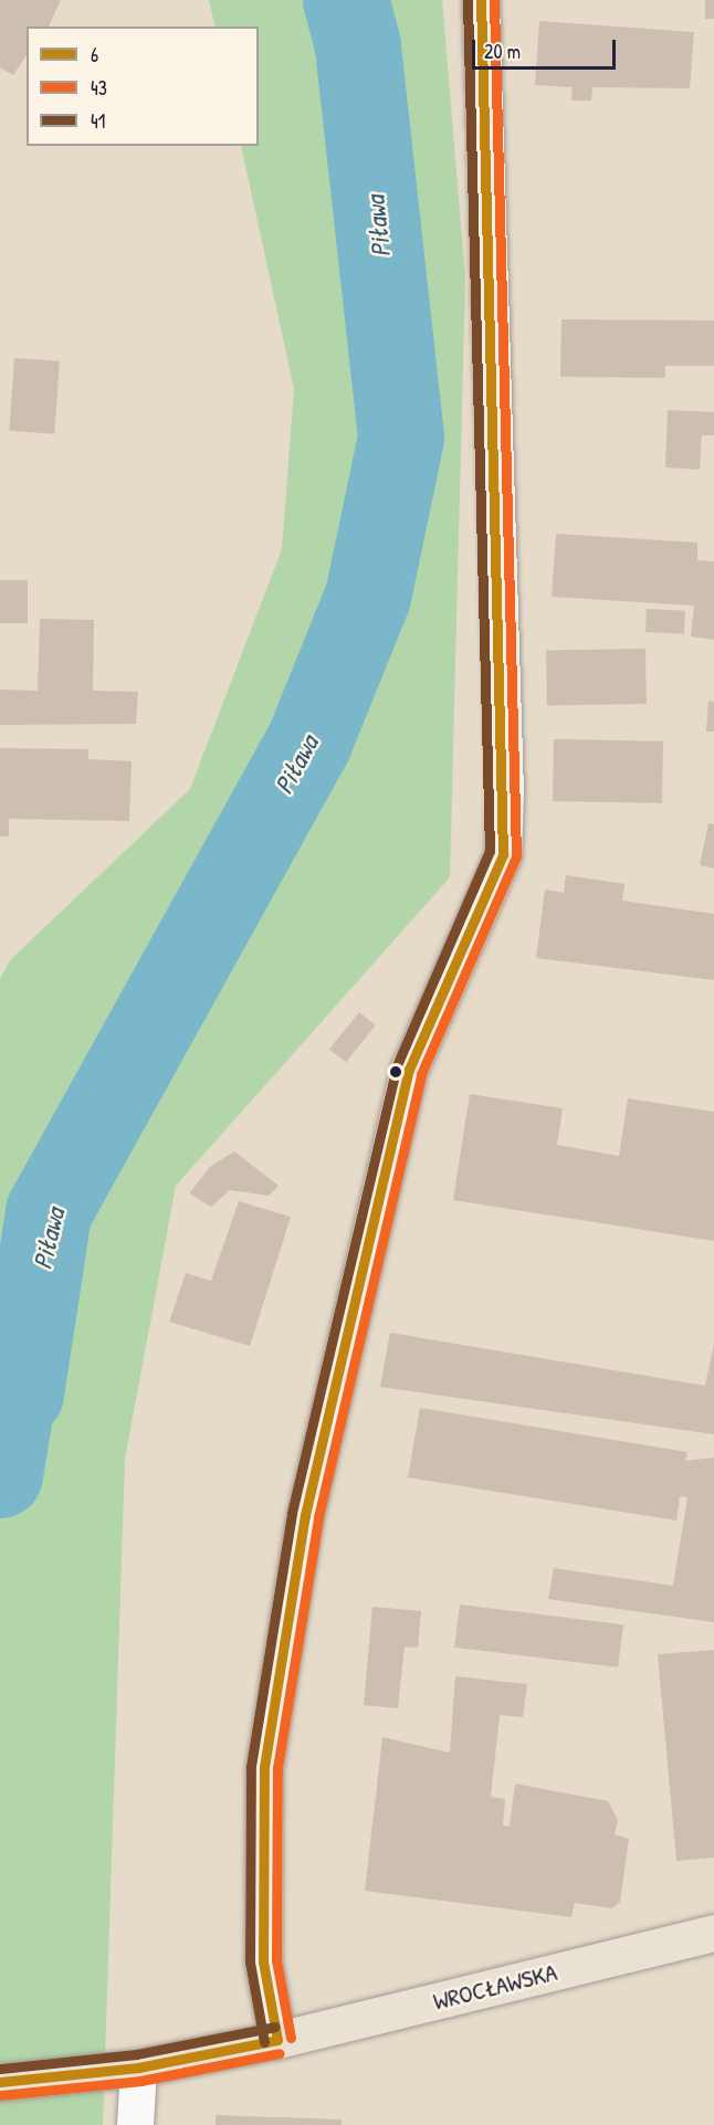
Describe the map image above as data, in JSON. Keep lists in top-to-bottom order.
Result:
{
  "streets": {
    "main road": ["WROCŁAWSKA"]
  },
  "water": ["Piława"],
  "lines": ["transit line 6", "transit line 43", "transit line 41"],
  "legend": ["6", "43", "41"],
  "scale_bar": "20 m"
}
